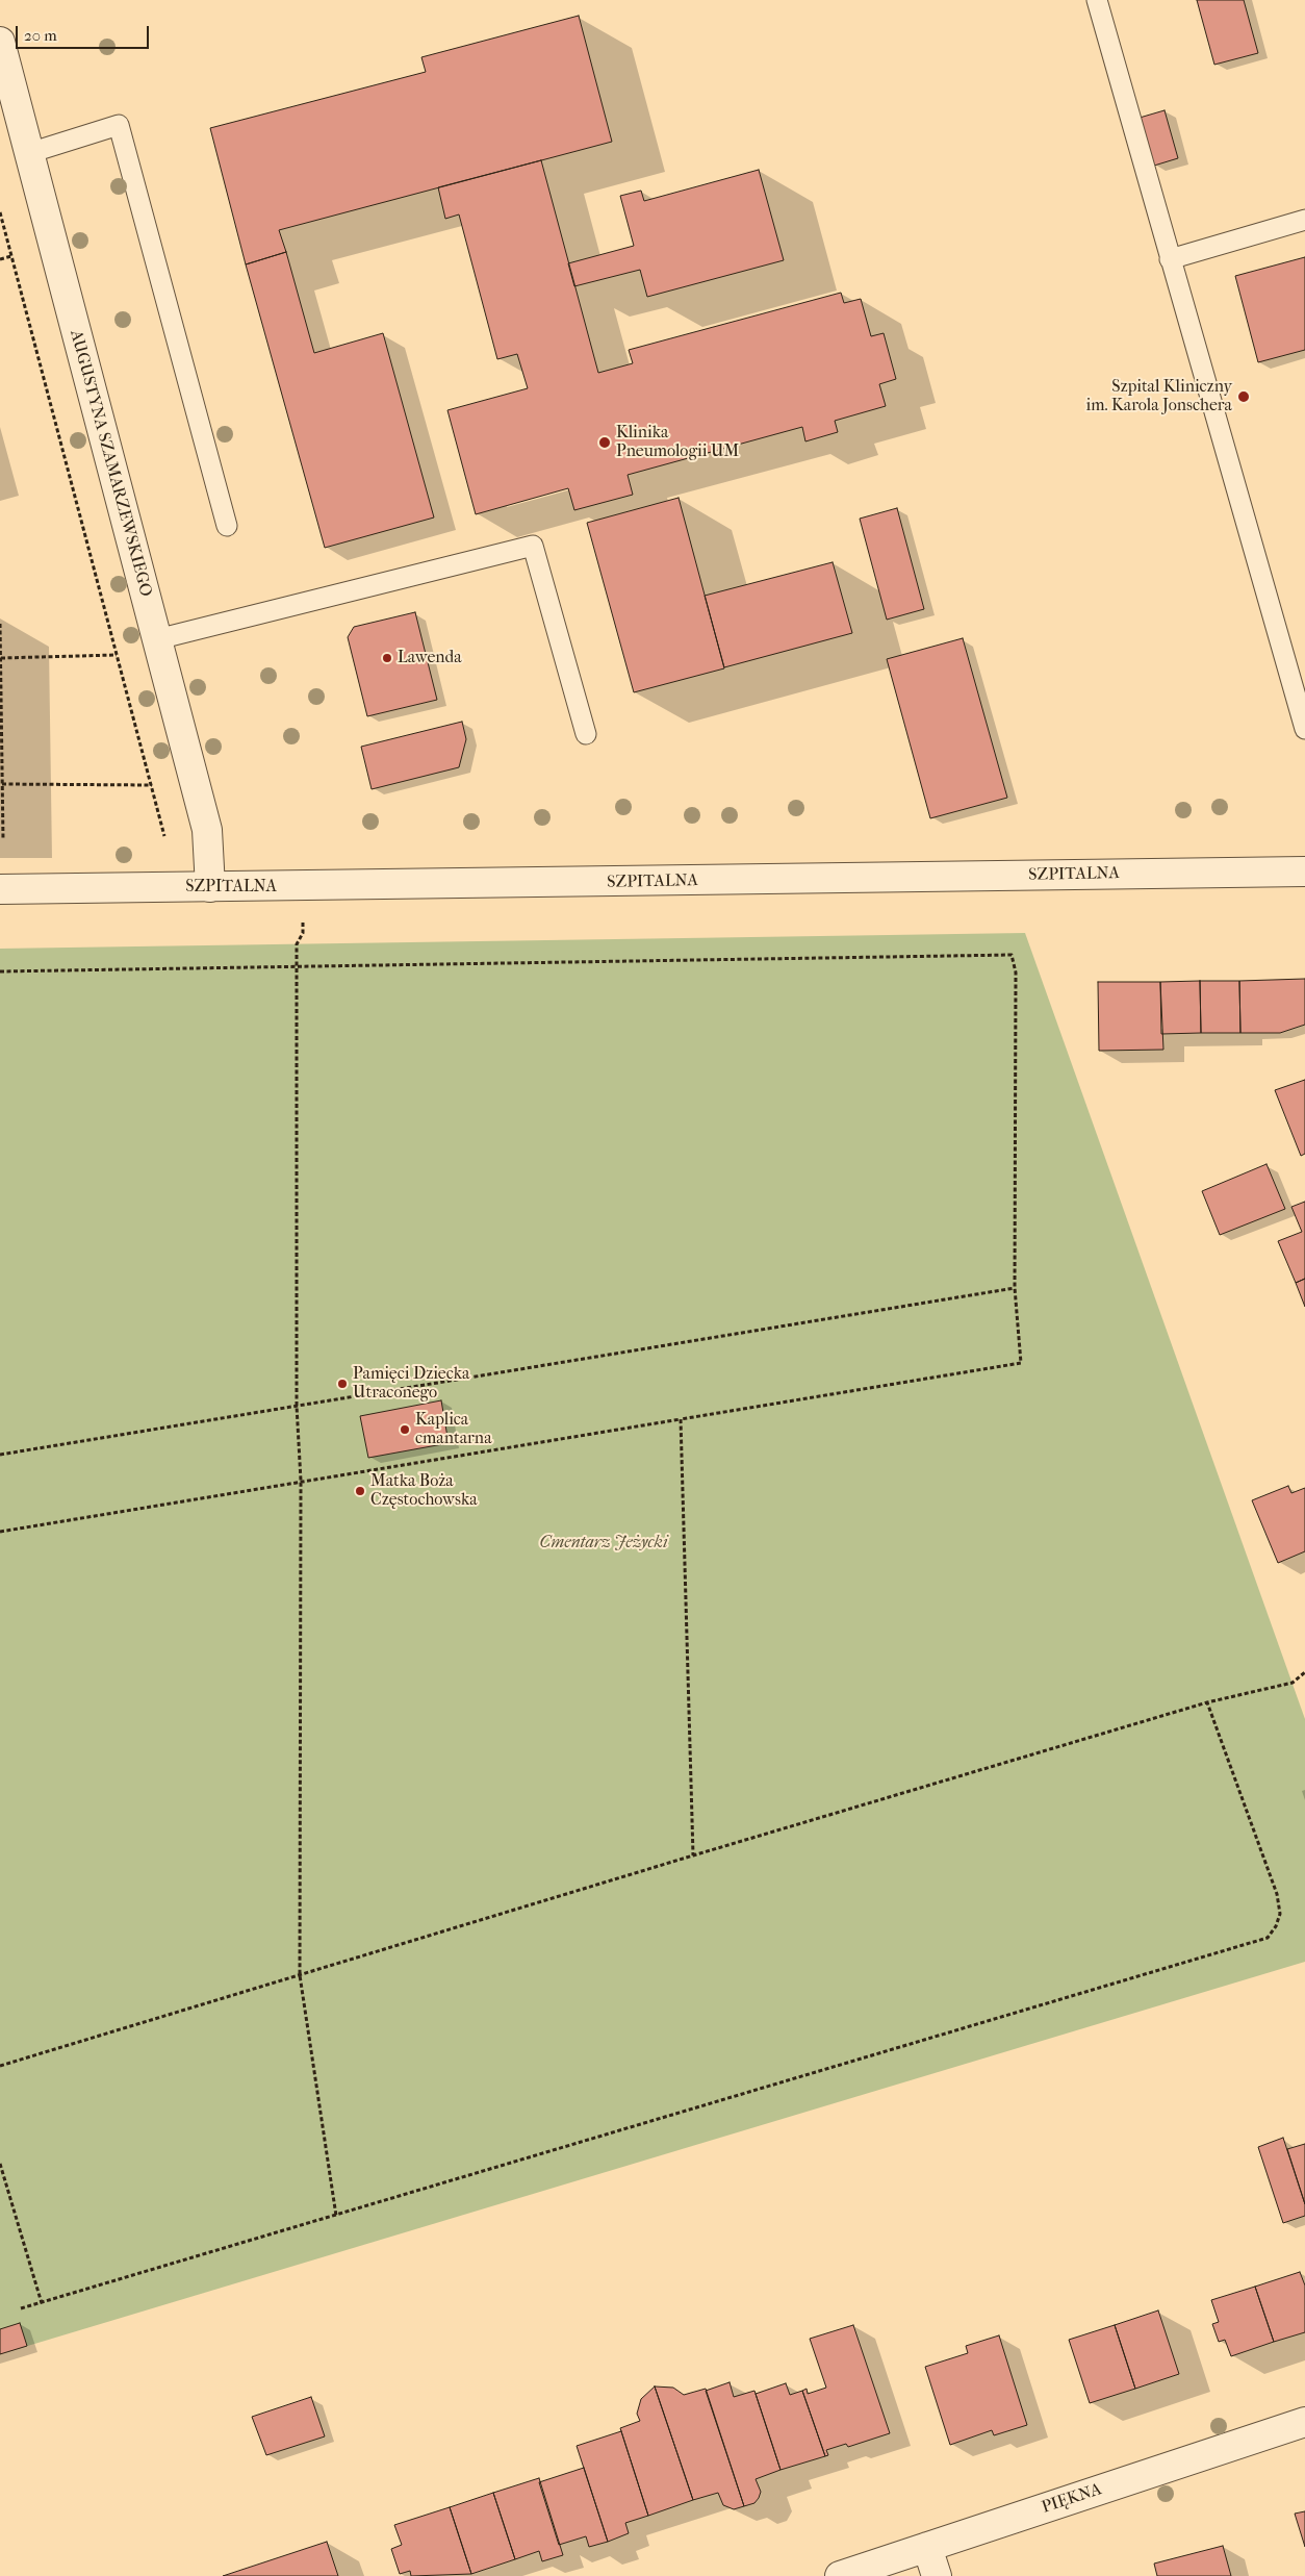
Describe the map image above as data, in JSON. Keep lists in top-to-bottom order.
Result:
{
  "streets": {
    "street": ["AUGUSTYNA SZAMARZEWSKIEGO", "SZPITALNA", "PIĘKNA"]
  },
  "crossings": [
    ["AUGUSTYNA SZAMARZEWSKIEGO", "SZPITALNA"]
  ],
  "parks": ["Cmentarz Jeżycki"],
  "places": [
    "Szpital Kliniczny im. Karola Jonschera",
    "Klinika Pneumologii UM",
    "Lawenda",
    "Pamięci Dziecka Utraconego",
    "Kaplica cmantarna",
    "Matka Boża Częstochowska"
  ],
  "scale_bar": "20 m"
}
